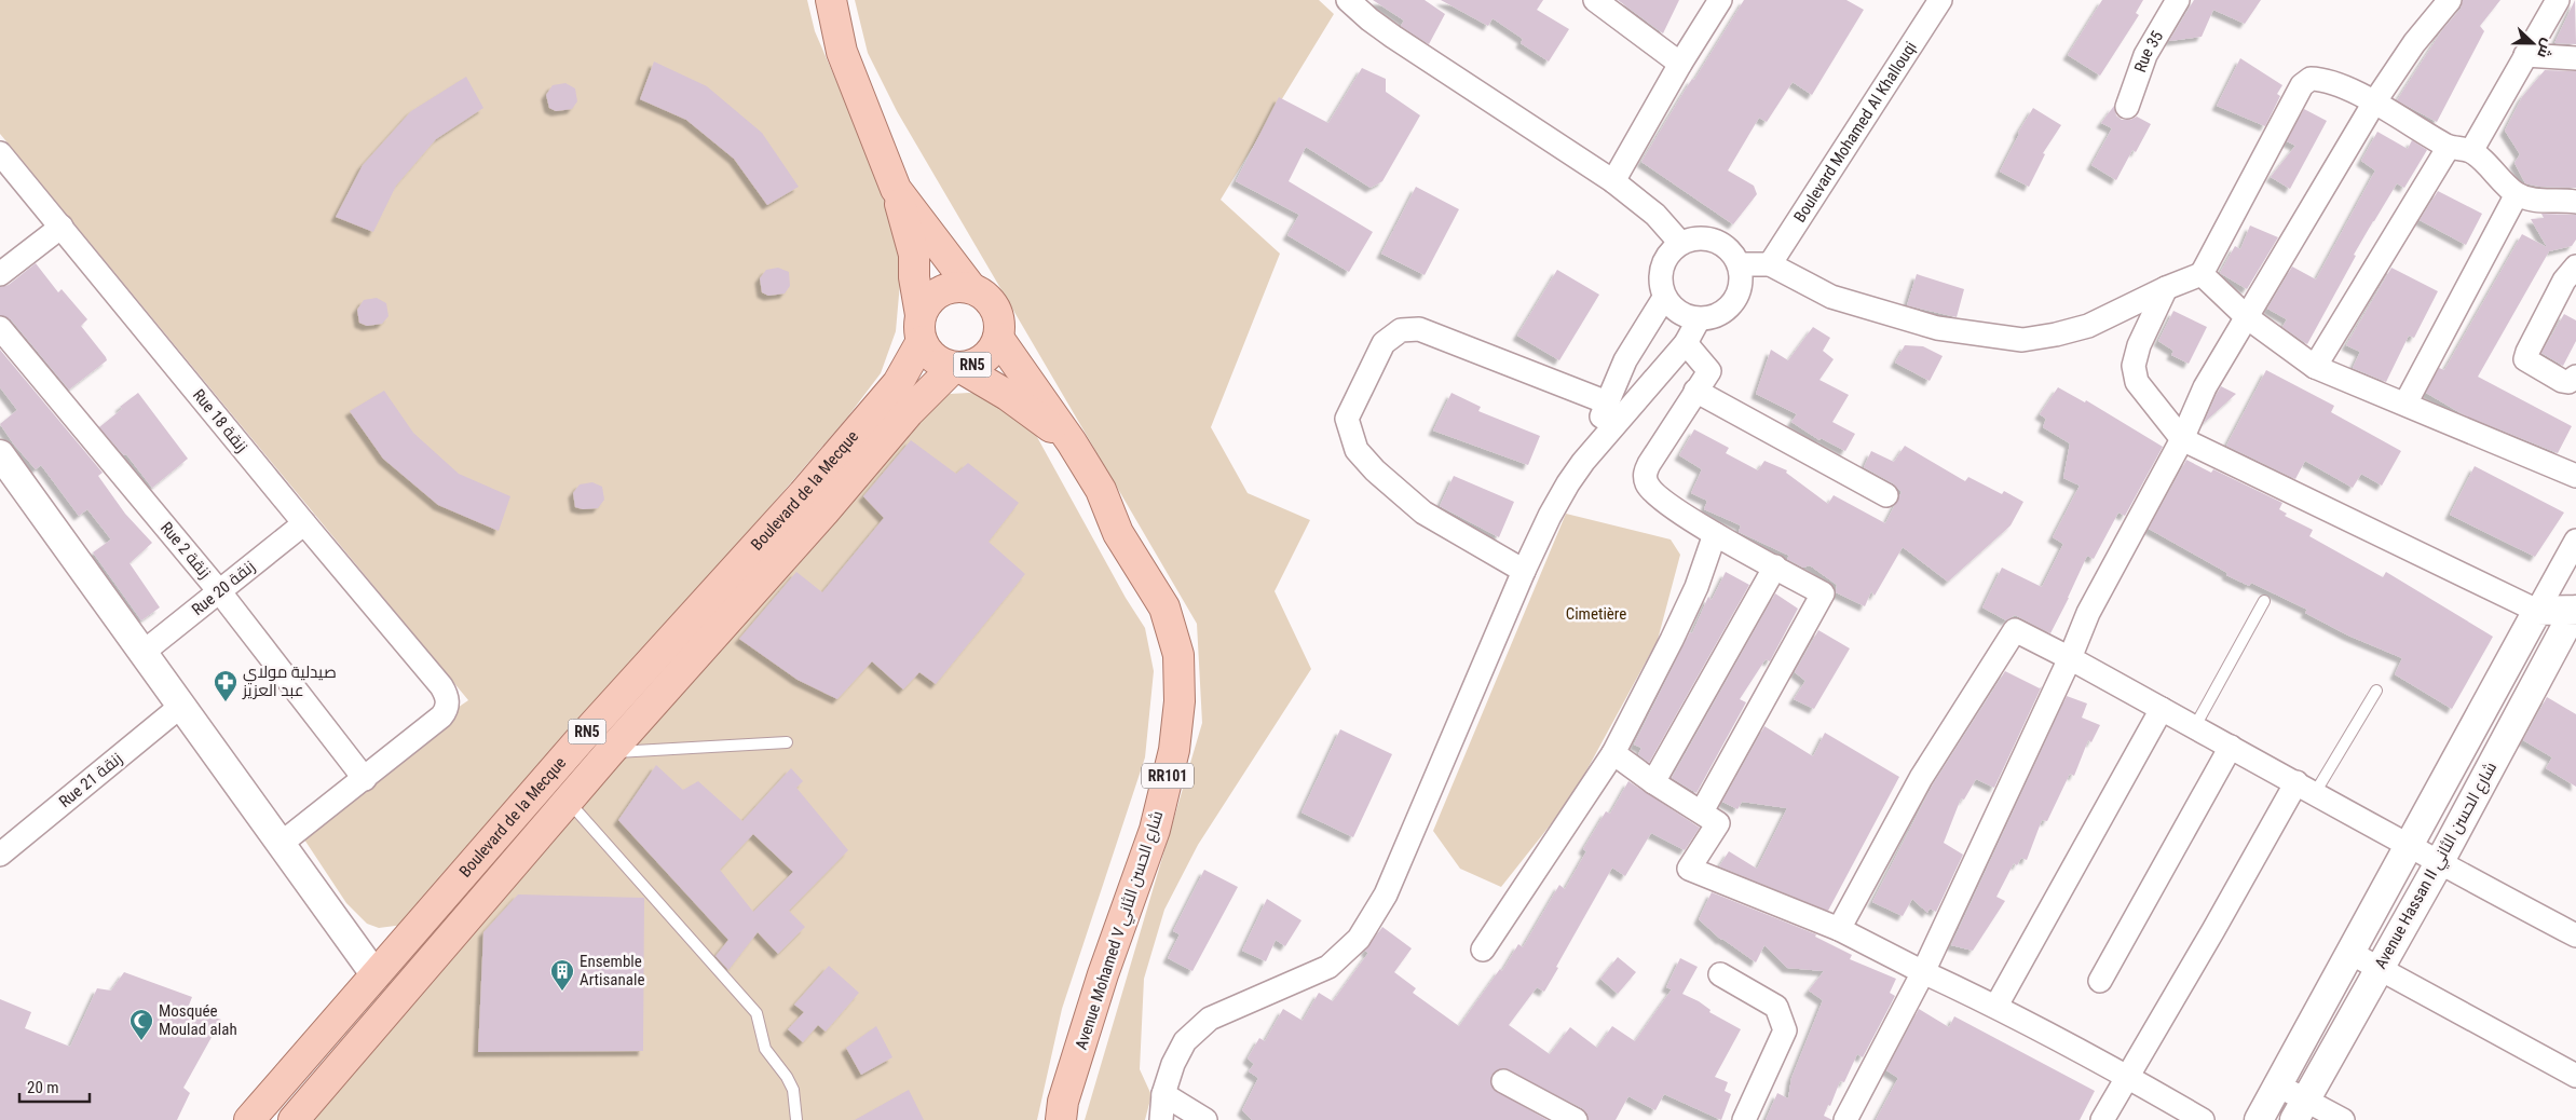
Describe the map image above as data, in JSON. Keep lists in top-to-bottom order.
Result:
{
  "streets": {
    "main road": [
      "RN5",
      "Boulevard de la Mecque",
      "RR101",
      "Avenue Mohamed V شارع الحسن الثاني"
    ],
    "street": [
      "Rue 35",
      "Boulevard Mohamed Al Khallouqi",
      "Rue 18 زنقة",
      "Rue 2 زنقة",
      "Rue 20 زنقة",
      "Rue 21 زنقة",
      "Avenue Hassan II شارع الحسن الثاني"
    ]
  },
  "crossings": [
    ["RN5", "Boulevard de la Mecque"],
    ["RN5", "RR101"],
    ["RN5", "Avenue Mohamed V شارع الحسن الثاني"],
    ["Rue 18 زنقة", "Rue 2 زنقة"],
    ["Rue 18 زنقة", "Rue 20 زنقة"],
    ["Boulevard de la Mecque", "RR101"],
    ["Boulevard de la Mecque", "Avenue Mohamed V شارع الحسن الثاني"],
    ["Rue 2 زنقة", "Rue 20 زنقة"],
    ["RR101", "Avenue Mohamed V شارع الحسن الثاني"]
  ],
  "parks": ["Cimetière"],
  "places": {
    "pharmacy": ["صيدلية مولاي عبد العزيز"],
    "building": ["Ensemble Artisanale"],
    "mosque": ["Mosquée Moulad alah"]
  },
  "scale_bar": "20 m",
  "north": "right"
}
